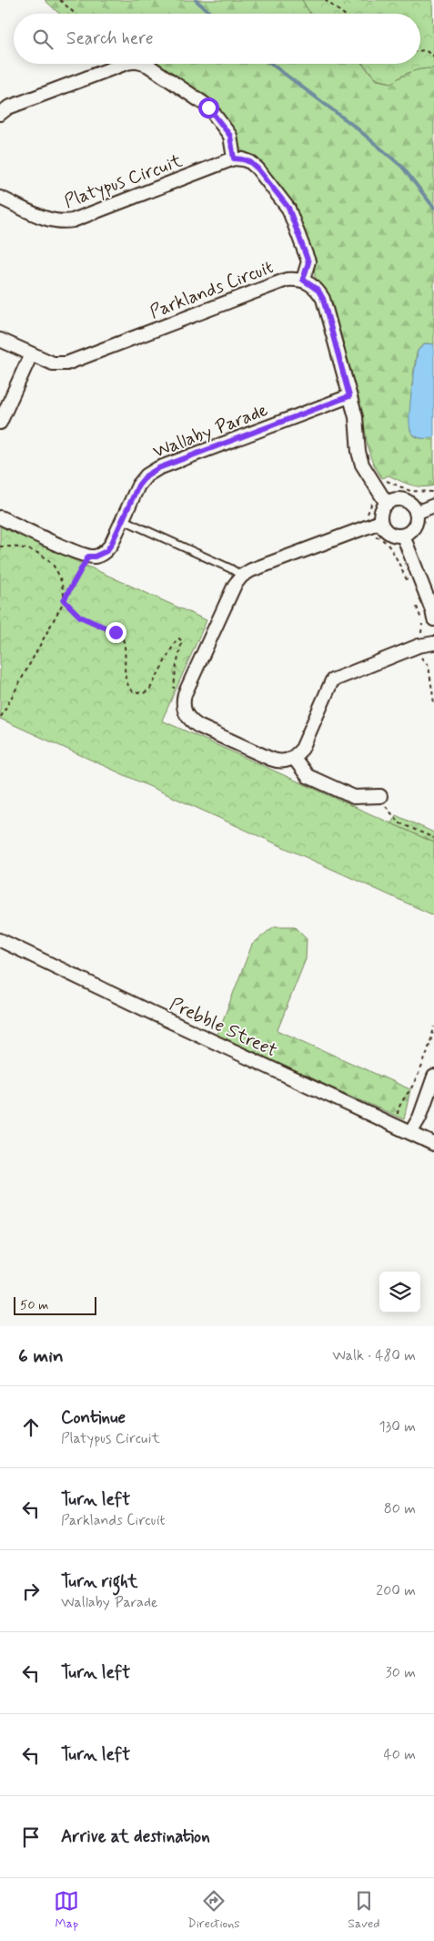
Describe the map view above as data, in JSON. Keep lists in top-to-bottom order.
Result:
{
  "streets": {
    "street": [
      "Platypus Circuit",
      "Parklands Circuit",
      "Wallaby Parade",
      "Prebble Street"
    ]
  },
  "crossings": [
    ["Parklands Circuit", "Wallaby Parade"]
  ],
  "scale_bar": "50 m",
  "page": {
    "search": "Search here",
    "scale": "50 m",
    "heading": ["6 min", "Walk · 480 m"],
    "list": [
      ["Continue", "Platypus Circuit", "130 m"],
      ["Turn left", "Parklands Circuit", "80 m"],
      ["Turn right", "Wallaby Parade", "200 m"],
      ["Turn left", "30 m"],
      ["Turn left", "40 m"],
      "Arrive at destination"
    ],
    "nav": ["Map", "Directions", "Saved"]
  }
}
